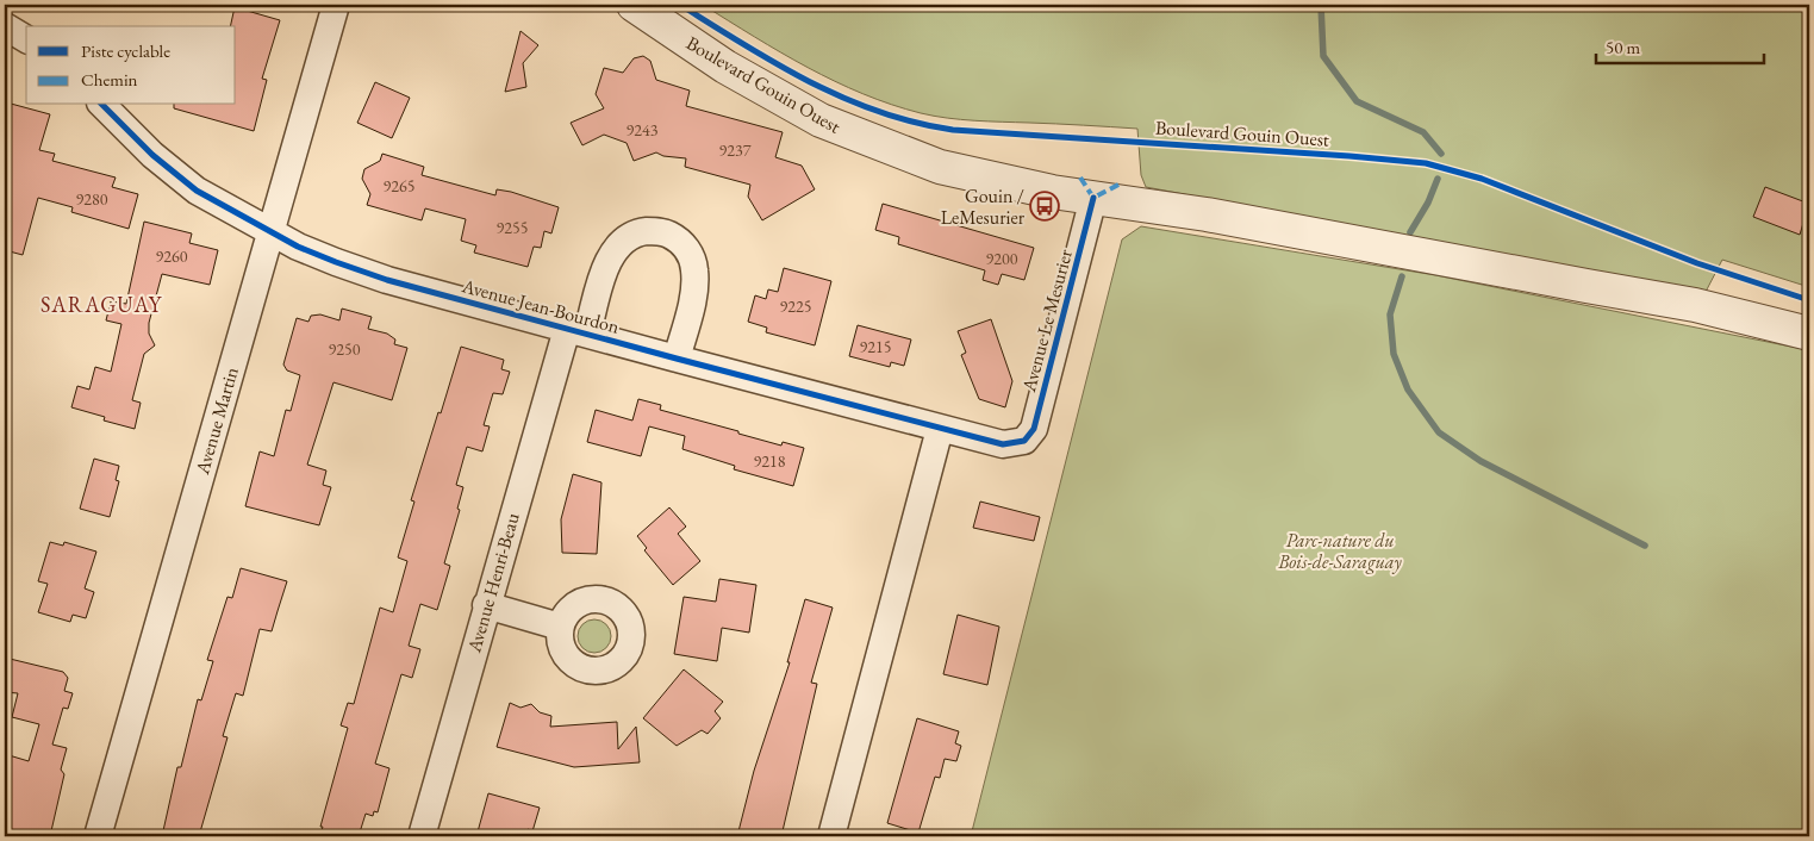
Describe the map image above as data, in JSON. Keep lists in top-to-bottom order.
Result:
{
  "streets": {
    "street": [
      "Boulevard Gouin Ouest",
      "Avenue Jean-Bourdon",
      "Avenue Le Mesurier",
      "Avenue Martin",
      "Avenue Henri-Beau"
    ]
  },
  "crossings": [
    ["Boulevard Gouin Ouest", "Avenue Le Mesurier"],
    ["Avenue Jean-Bourdon", "Avenue Le Mesurier"],
    ["Avenue Jean-Bourdon", "Avenue Martin"],
    ["Avenue Jean-Bourdon", "Avenue Henri-Beau"]
  ],
  "districts": ["SARAGUAY"],
  "parks": ["Parc-nature du Bois-de-Saraguay"],
  "places": {
    "bus stop": ["Gouin / LeMesurier"]
  },
  "house_numbers": [
    "9243",
    "9237",
    "9265",
    "9280",
    "9255",
    "9260",
    "9200",
    "9225",
    "9215",
    "9250",
    "9218"
  ],
  "legend": ["Piste cyclable", "Chemin"],
  "scale_bar": "50 m"
}
